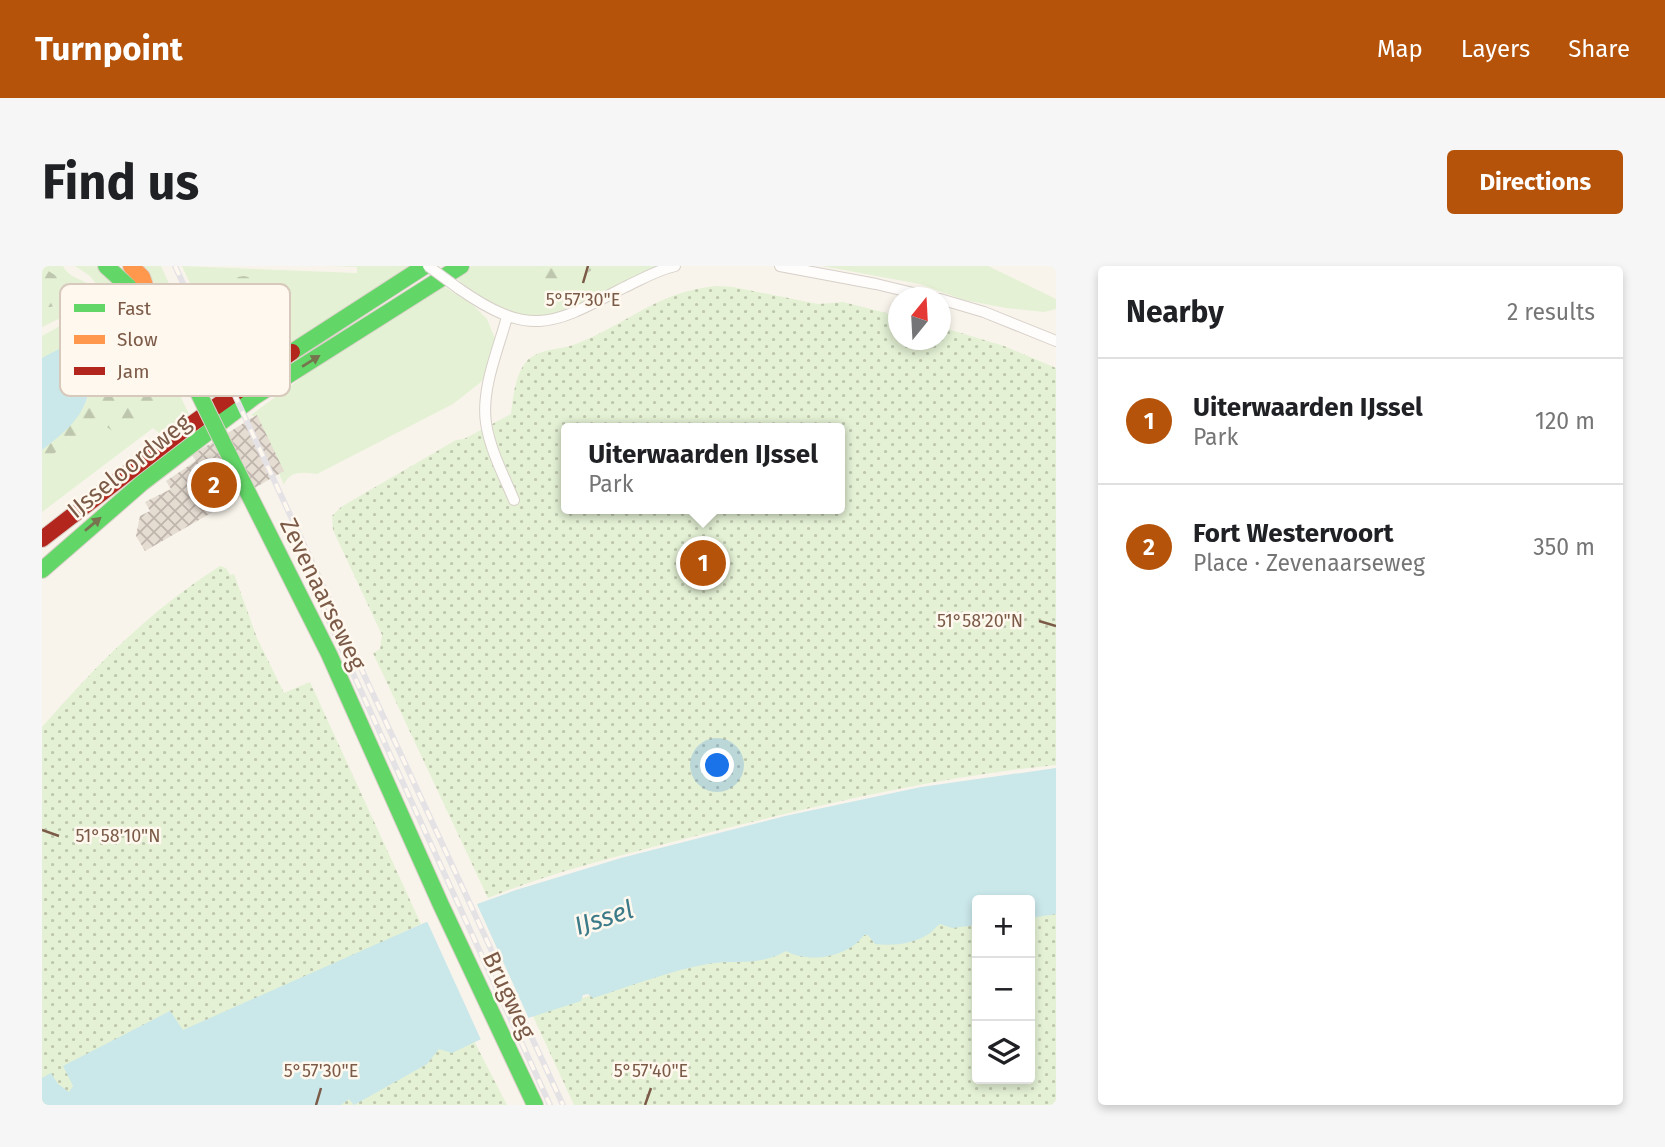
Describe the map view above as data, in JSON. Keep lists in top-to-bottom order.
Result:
{
  "streets": {
    "main road": ["IJsseloordweg", "Zevenaarseweg", "Brugweg"]
  },
  "crossings": [
    ["Zevenaarseweg", "Brugweg"]
  ],
  "water": ["IJssel"],
  "legend": ["Fast", "Slow", "Jam"],
  "north": "top",
  "page": {
    "header": "Turnpoint",
    "nav": ["Map", "Layers", "Share"],
    "buttons": "Directions",
    "title": "Find us",
    "heading": ["Nearby", "2 results"],
    "list": [
      {
        "mark": "1",
        "name": "Uiterwaarden IJssel",
        "note": "Park",
        "value": "120 m"
      },
      {
        "mark": "2",
        "name": "Fort Westervoort",
        "note": "Place · Zevenaarseweg",
        "value": "350 m"
      }
    ],
    "popup": ["Uiterwaarden IJssel", "Park"],
    "pins": ["2", "1"],
    "map_buttons": ["+", "−"]
  },
  "coordinates": [
    "5°57'30\"E",
    "51°58'20\"N",
    "51°58'10\"N",
    "5°57'40\"E"
  ]
}
